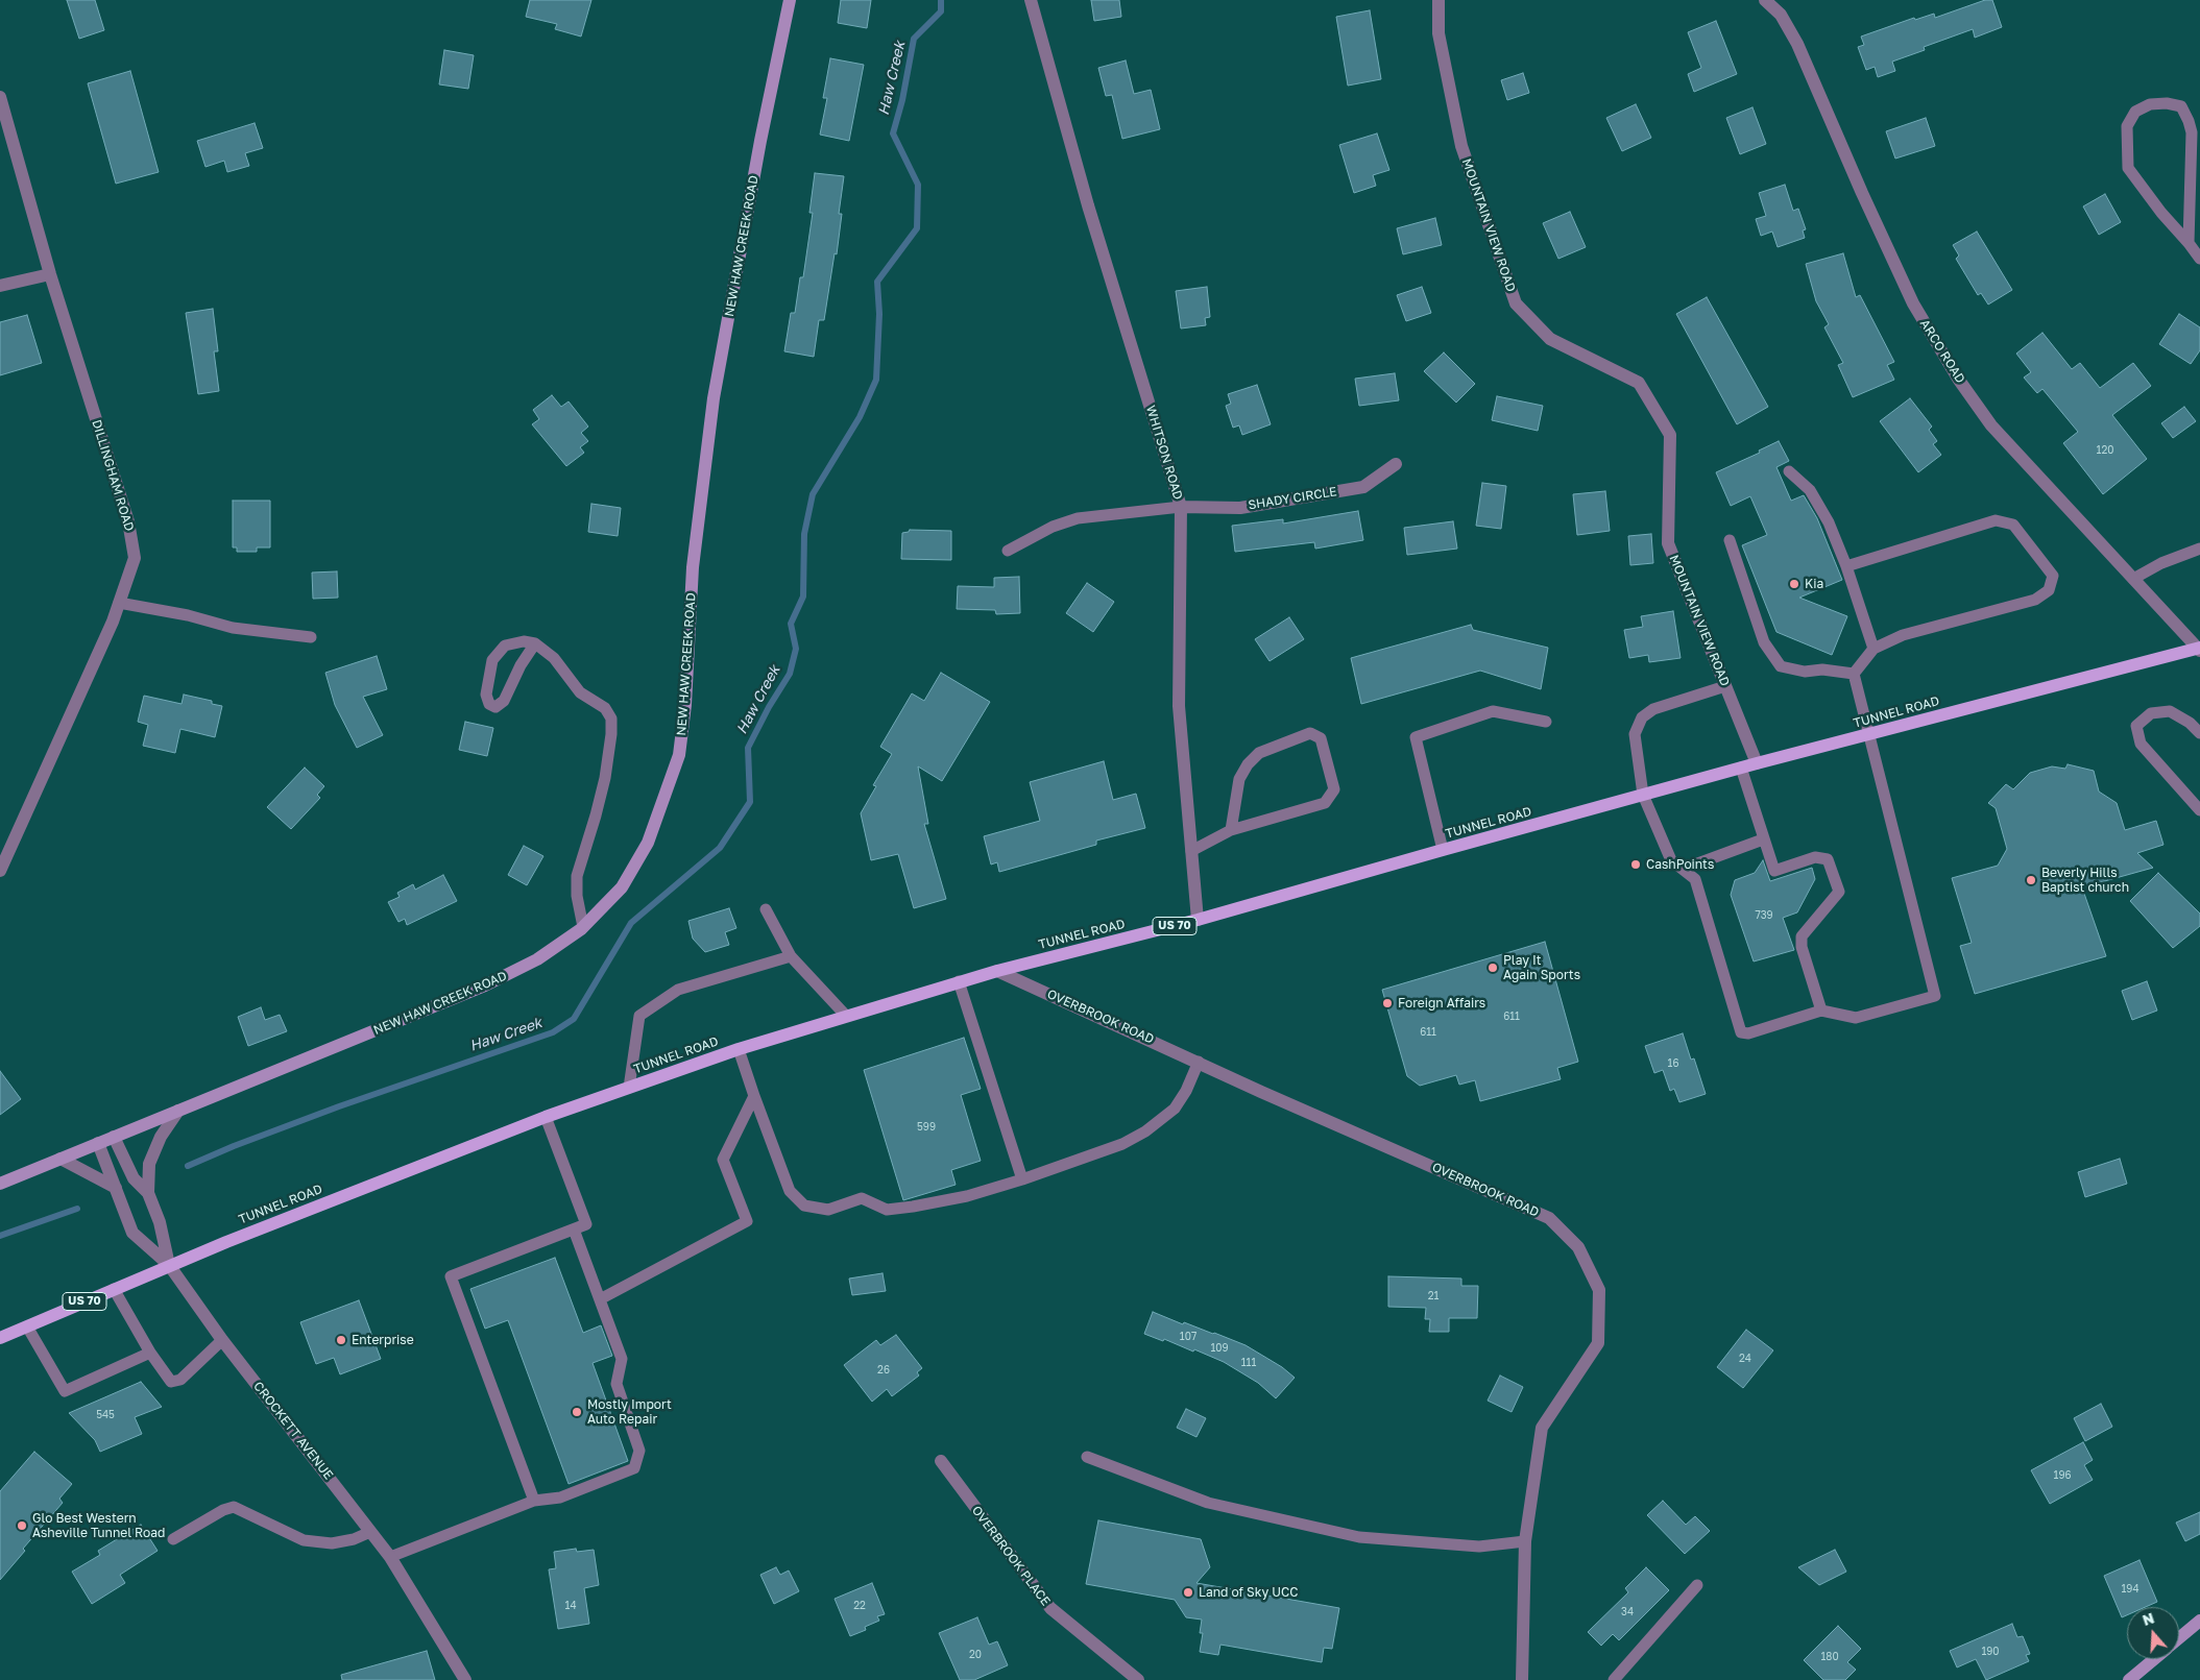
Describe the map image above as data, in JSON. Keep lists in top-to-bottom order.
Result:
{
  "streets": {
    "main road": ["TUNNEL ROAD", "US 70"],
    "street": [
      "MOUNTAIN VIEW ROAD",
      "NEW HAW CREEK ROAD",
      "ARCO ROAD",
      "WHITSON ROAD",
      "DILLINGHAM ROAD",
      "SHADY CIRCLE",
      "OVERBROOK ROAD",
      "CROCKETT AVENUE",
      "OVERBROOK PLACE"
    ]
  },
  "crossings": [
    ["MOUNTAIN VIEW ROAD", "TUNNEL ROAD"],
    ["NEW HAW CREEK ROAD", "CROCKETT AVENUE"],
    ["ARCO ROAD", "TUNNEL ROAD"],
    ["WHITSON ROAD", "SHADY CIRCLE"],
    ["WHITSON ROAD", "TUNNEL ROAD"],
    ["TUNNEL ROAD", "OVERBROOK ROAD"],
    ["TUNNEL ROAD", "CROCKETT AVENUE"]
  ],
  "water": ["Haw Creek"],
  "places": [
    "Kia",
    "CashPoints",
    "Beverly Hills Baptist church",
    "Play It Again Sports",
    "Foreign Affairs",
    "Enterprise",
    "Mostly Import Auto Repair",
    "Glo Best Western Asheville Tunnel Road",
    "Land of Sky UCC"
  ],
  "house_numbers": [
    "120",
    "739",
    "611",
    "611",
    "16",
    "599",
    "21",
    "107",
    "109",
    "24",
    "111",
    "26",
    "545",
    "196",
    "194",
    "14",
    "22",
    "34",
    "190",
    "20",
    "180"
  ],
  "north": "top"
}
